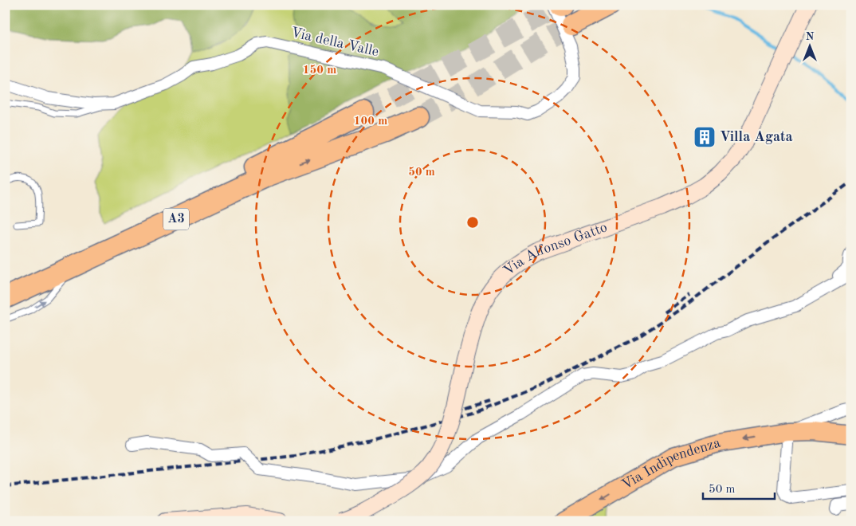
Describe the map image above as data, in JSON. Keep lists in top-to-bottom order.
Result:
{
  "streets": {
    "highway": ["A3"],
    "main road": ["Via Alfonso Gatto", "Via Indipendenza"],
    "street": ["Via della Valle"]
  },
  "one_way": ["Via Indipendenza"],
  "places": {
    "building": ["Villa Agata"]
  },
  "scale_bar": "50 m",
  "north": "top",
  "rings": ["150 m", "100 m", "50 m"]
}
